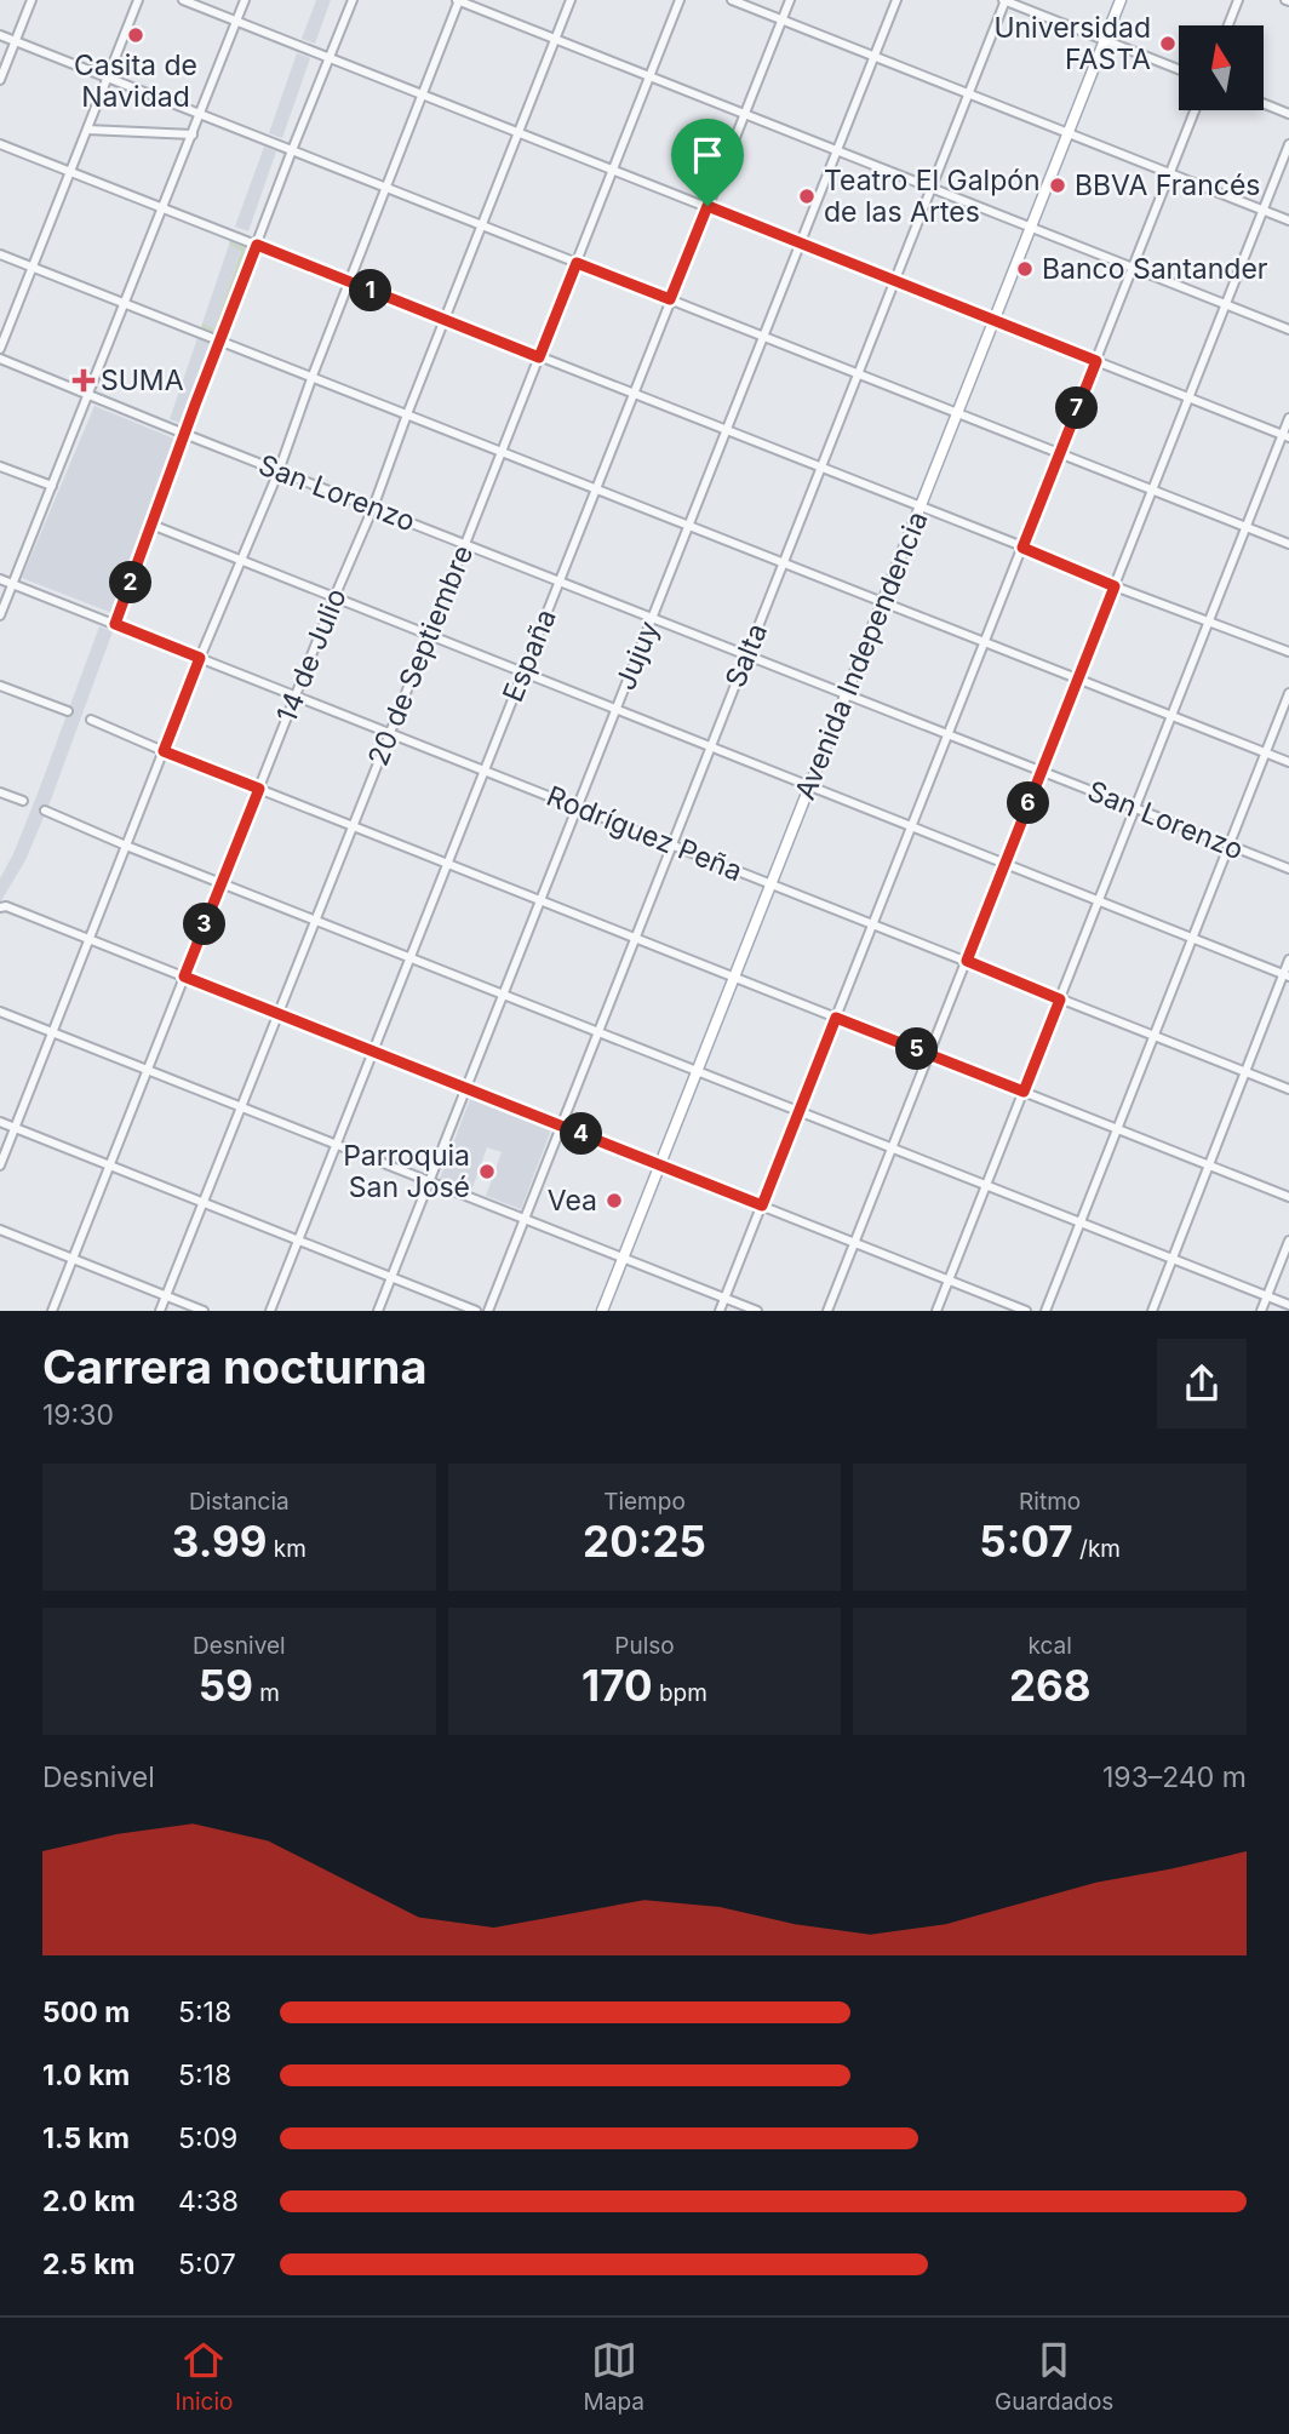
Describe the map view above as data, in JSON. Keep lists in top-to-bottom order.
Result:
{
  "streets": {
    "main road": ["Avenida Independencia"],
    "street": [
      "San Lorenzo",
      "14 de Julio",
      "20 de Septiembre",
      "España",
      "Jujuy",
      "Salta",
      "Rodríguez Peña"
    ]
  },
  "crossings": [
    ["San Lorenzo", "14 de Julio"],
    ["San Lorenzo", "20 de Septiembre"],
    ["San Lorenzo", "España"],
    ["San Lorenzo", "Jujuy"],
    ["San Lorenzo", "Salta"],
    ["San Lorenzo", "Avenida Independencia"],
    ["14 de Julio", "Rodríguez Peña"],
    ["20 de Septiembre", "Rodríguez Peña"],
    ["España", "Rodríguez Peña"],
    ["Jujuy", "Rodríguez Peña"],
    ["Salta", "Rodríguez Peña"],
    ["Avenida Independencia", "Rodríguez Peña"]
  ],
  "places": {
    "other": [
      "Casita de Navidad",
      "Universidad FASTA",
      "BBVA Francés",
      "Teatro El Galpón de las Artes",
      "Banco Santander",
      "Parroquia San José",
      "Vea"
    ],
    "health": ["SUMA"]
  },
  "north": "top",
  "page": {
    "pins": [
      "1",
      "7",
      "2",
      "6",
      "3",
      "5",
      "4"
    ],
    "heading": ["Carrera nocturna", "19:30"],
    "stats": [
      ["Distancia", "3.99 km"],
      ["Tiempo", "20:25"],
      ["Ritmo", "5:07 /km"],
      ["Desnivel", "59 m"],
      ["Pulso", "170 bpm"],
      ["kcal", "268"]
    ],
    "chart": ["Desnivel", "193–240 m"],
    "list": [
      {
        "name": "500 m",
        "note": "5:18"
      },
      {
        "name": "1.0 km",
        "note": "5:18"
      },
      {
        "name": "1.5 km",
        "note": "5:09"
      },
      {
        "name": "2.0 km",
        "note": "4:38"
      },
      {
        "name": "2.5 km",
        "note": "5:07"
      }
    ],
    "tabs": ["Inicio", "Mapa", "Guardados"]
  }
}
